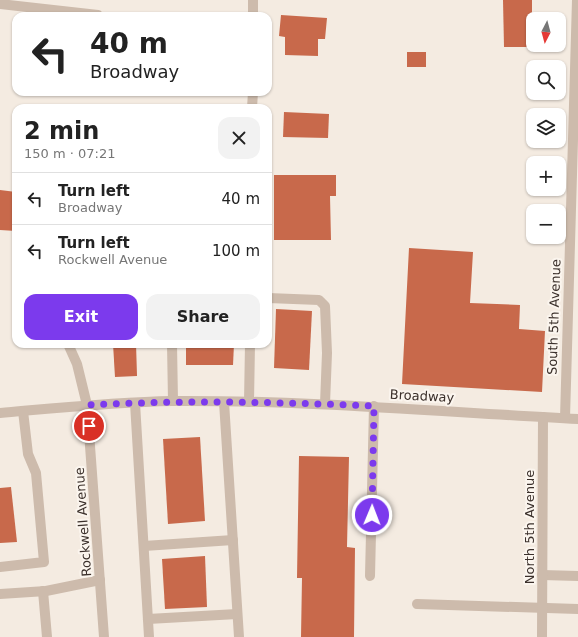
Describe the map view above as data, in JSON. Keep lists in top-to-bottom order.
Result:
{
  "streets": {
    "street": [
      "South 5th Avenue",
      "Broadway",
      "Rockwell Avenue",
      "North 5th Avenue"
    ]
  },
  "crossings": [
    ["South 5th Avenue", "Broadway"],
    ["Broadway", "Rockwell Avenue"],
    ["Broadway", "North 5th Avenue"]
  ],
  "north": "bottom",
  "page": {
    "map_buttons": ["+", "−"],
    "turn": ["40 m", "Broadway"],
    "heading": ["2 min", "150 m · 07:21"],
    "list": [
      {
        "name": "Turn left",
        "note": "Broadway",
        "value": "40 m"
      },
      {
        "name": "Turn left",
        "note": "Rockwell Avenue",
        "value": "100 m"
      }
    ],
    "buttons": ["Exit", "Share"]
  }
}
